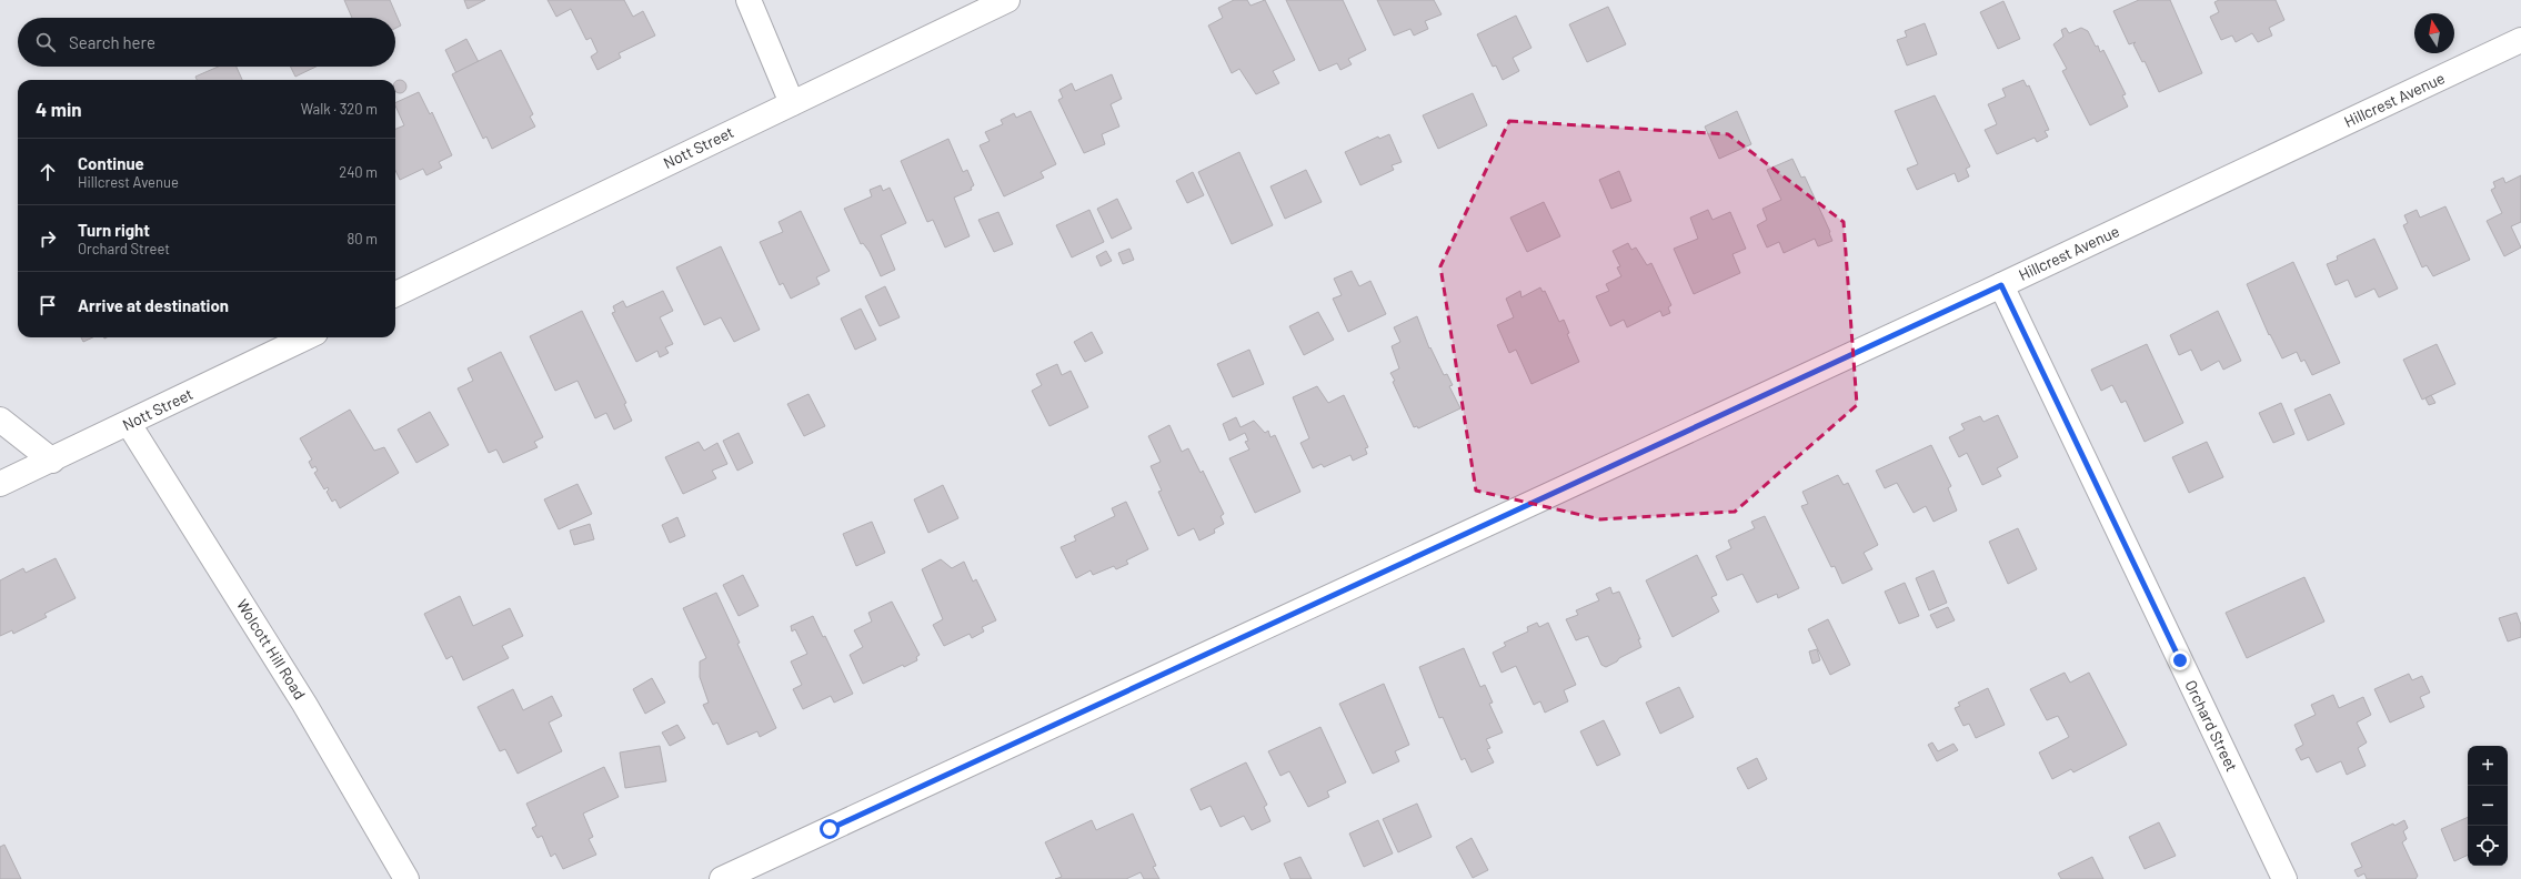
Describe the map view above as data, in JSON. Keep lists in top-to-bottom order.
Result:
{
  "streets": {
    "street": [
      "Hillcrest Avenue",
      "Nott Street",
      "Wolcott Hill Road",
      "Orchard Street"
    ]
  },
  "crossings": [
    ["Hillcrest Avenue", "Orchard Street"],
    ["Nott Street", "Wolcott Hill Road"]
  ],
  "north": "top",
  "page": {
    "search": "Search here",
    "heading": ["4 min", "Walk · 320 m"],
    "list": [
      ["Continue", "Hillcrest Avenue", "240 m"],
      ["Turn right", "Orchard Street", "80 m"],
      "Arrive at destination"
    ],
    "map_buttons": ["+", "−"]
  }
}
